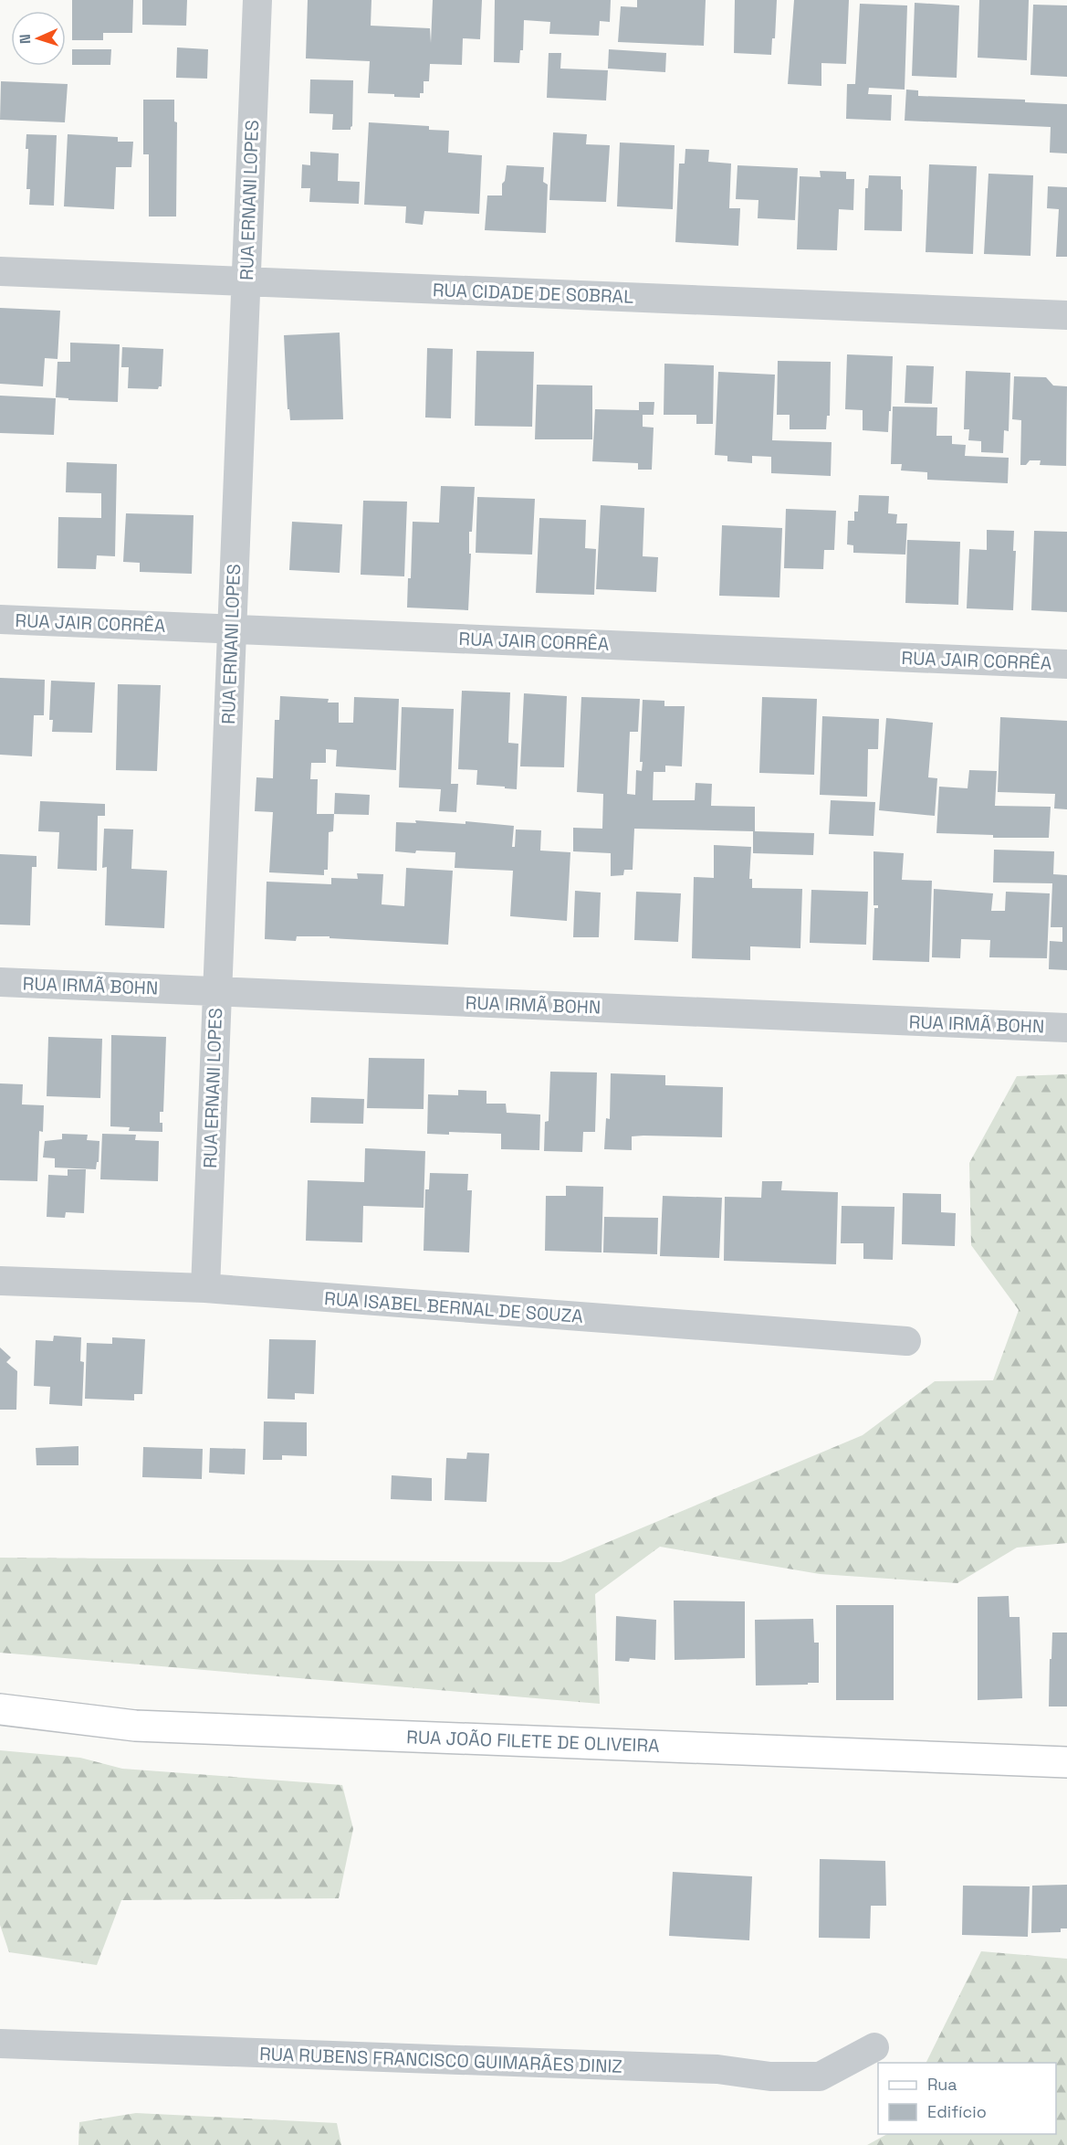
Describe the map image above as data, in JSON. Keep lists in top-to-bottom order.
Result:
{
  "streets": {
    "main road": ["RUA JOÃO FILETE DE OLIVEIRA"],
    "street": [
      "RUA ERNANI LOPES",
      "RUA CIDADE DE SOBRAL",
      "RUA JAIR CORRÊA",
      "RUA IRMÃ BOHN",
      "RUA ISABEL BERNAL DE SOUZA",
      "RUA RUBENS FRANCISCO GUIMARÃES DINIZ"
    ]
  },
  "crossings": [
    ["RUA ERNANI LOPES", "RUA CIDADE DE SOBRAL"],
    ["RUA ERNANI LOPES", "RUA JAIR CORRÊA"],
    ["RUA ERNANI LOPES", "RUA IRMÃ BOHN"],
    ["RUA ERNANI LOPES", "RUA ISABEL BERNAL DE SOUZA"]
  ],
  "legend": ["Rua", "Edifício"],
  "north": "left"
}
